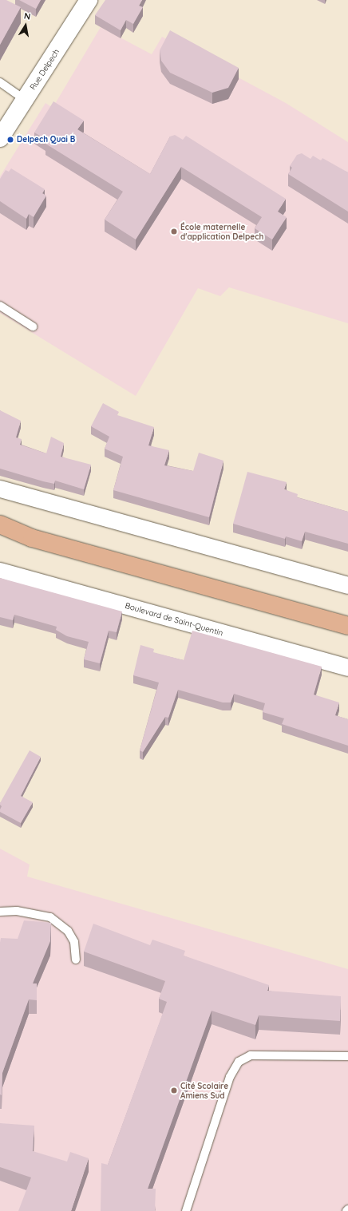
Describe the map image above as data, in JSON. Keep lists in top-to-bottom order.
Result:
{
  "streets": {
    "street": ["Rue Delpech", "Boulevard de Saint-Quentin"]
  },
  "places": ["Delpech Quai B", "École maternelle d'application Delpech", "Cité Scolaire Amiens Sud"],
  "north": "top"
}
